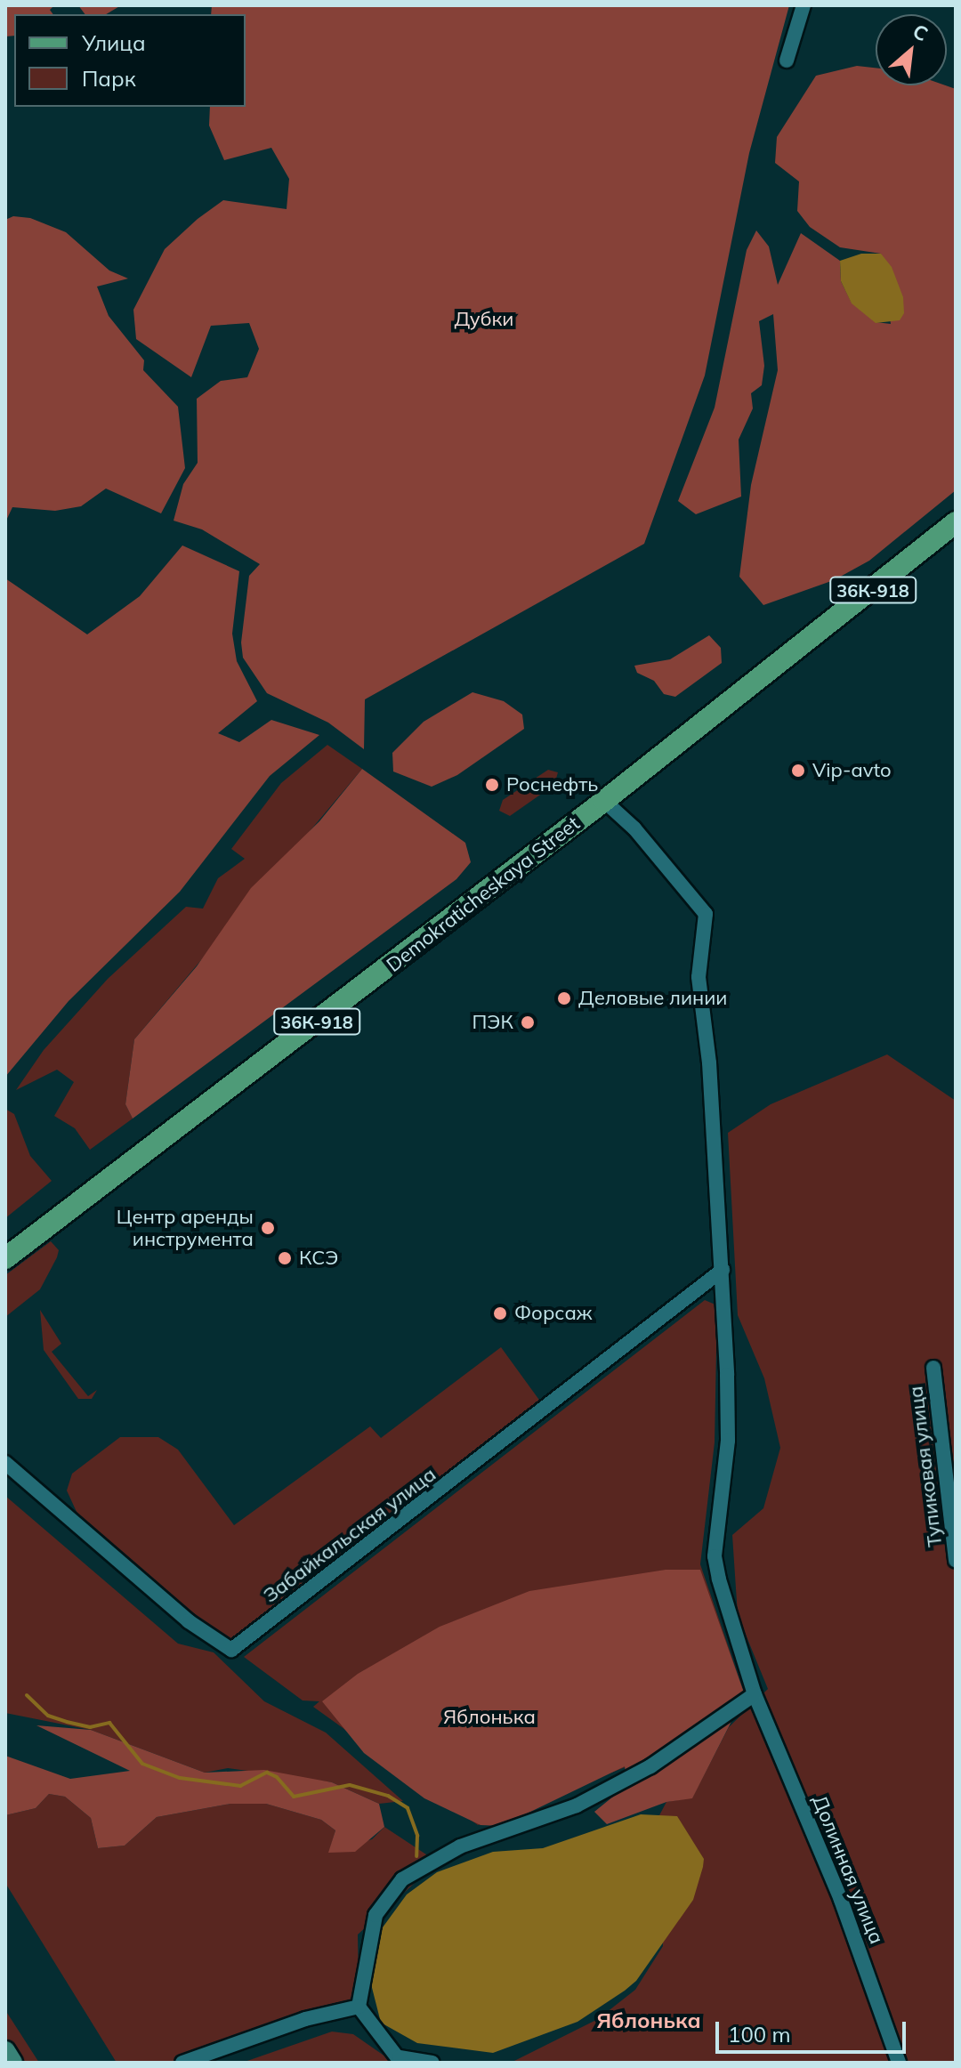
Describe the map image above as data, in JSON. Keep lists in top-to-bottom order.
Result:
{
  "streets": {
    "main road": ["36К-918", "Demokraticheskaya Street"],
    "street": ["Тупиковая улица", "Забайкальская улица", "Долинная улица"]
  },
  "crossings": [
    ["Demokraticheskaya Street", "Долинная улица"],
    ["Забайкальская улица", "Долинная улица"]
  ],
  "districts": ["Яблонька"],
  "parks": ["Дубки", "Яблонька"],
  "places": [
    "Vip-avto",
    "Роснефть",
    "Деловые линии",
    "ПЭК",
    "Центр аренды инструмента",
    "КСЭ",
    "Форсаж"
  ],
  "legend": ["Улица", "Парк"],
  "scale_bar": "100 m",
  "north": "top right"
}
